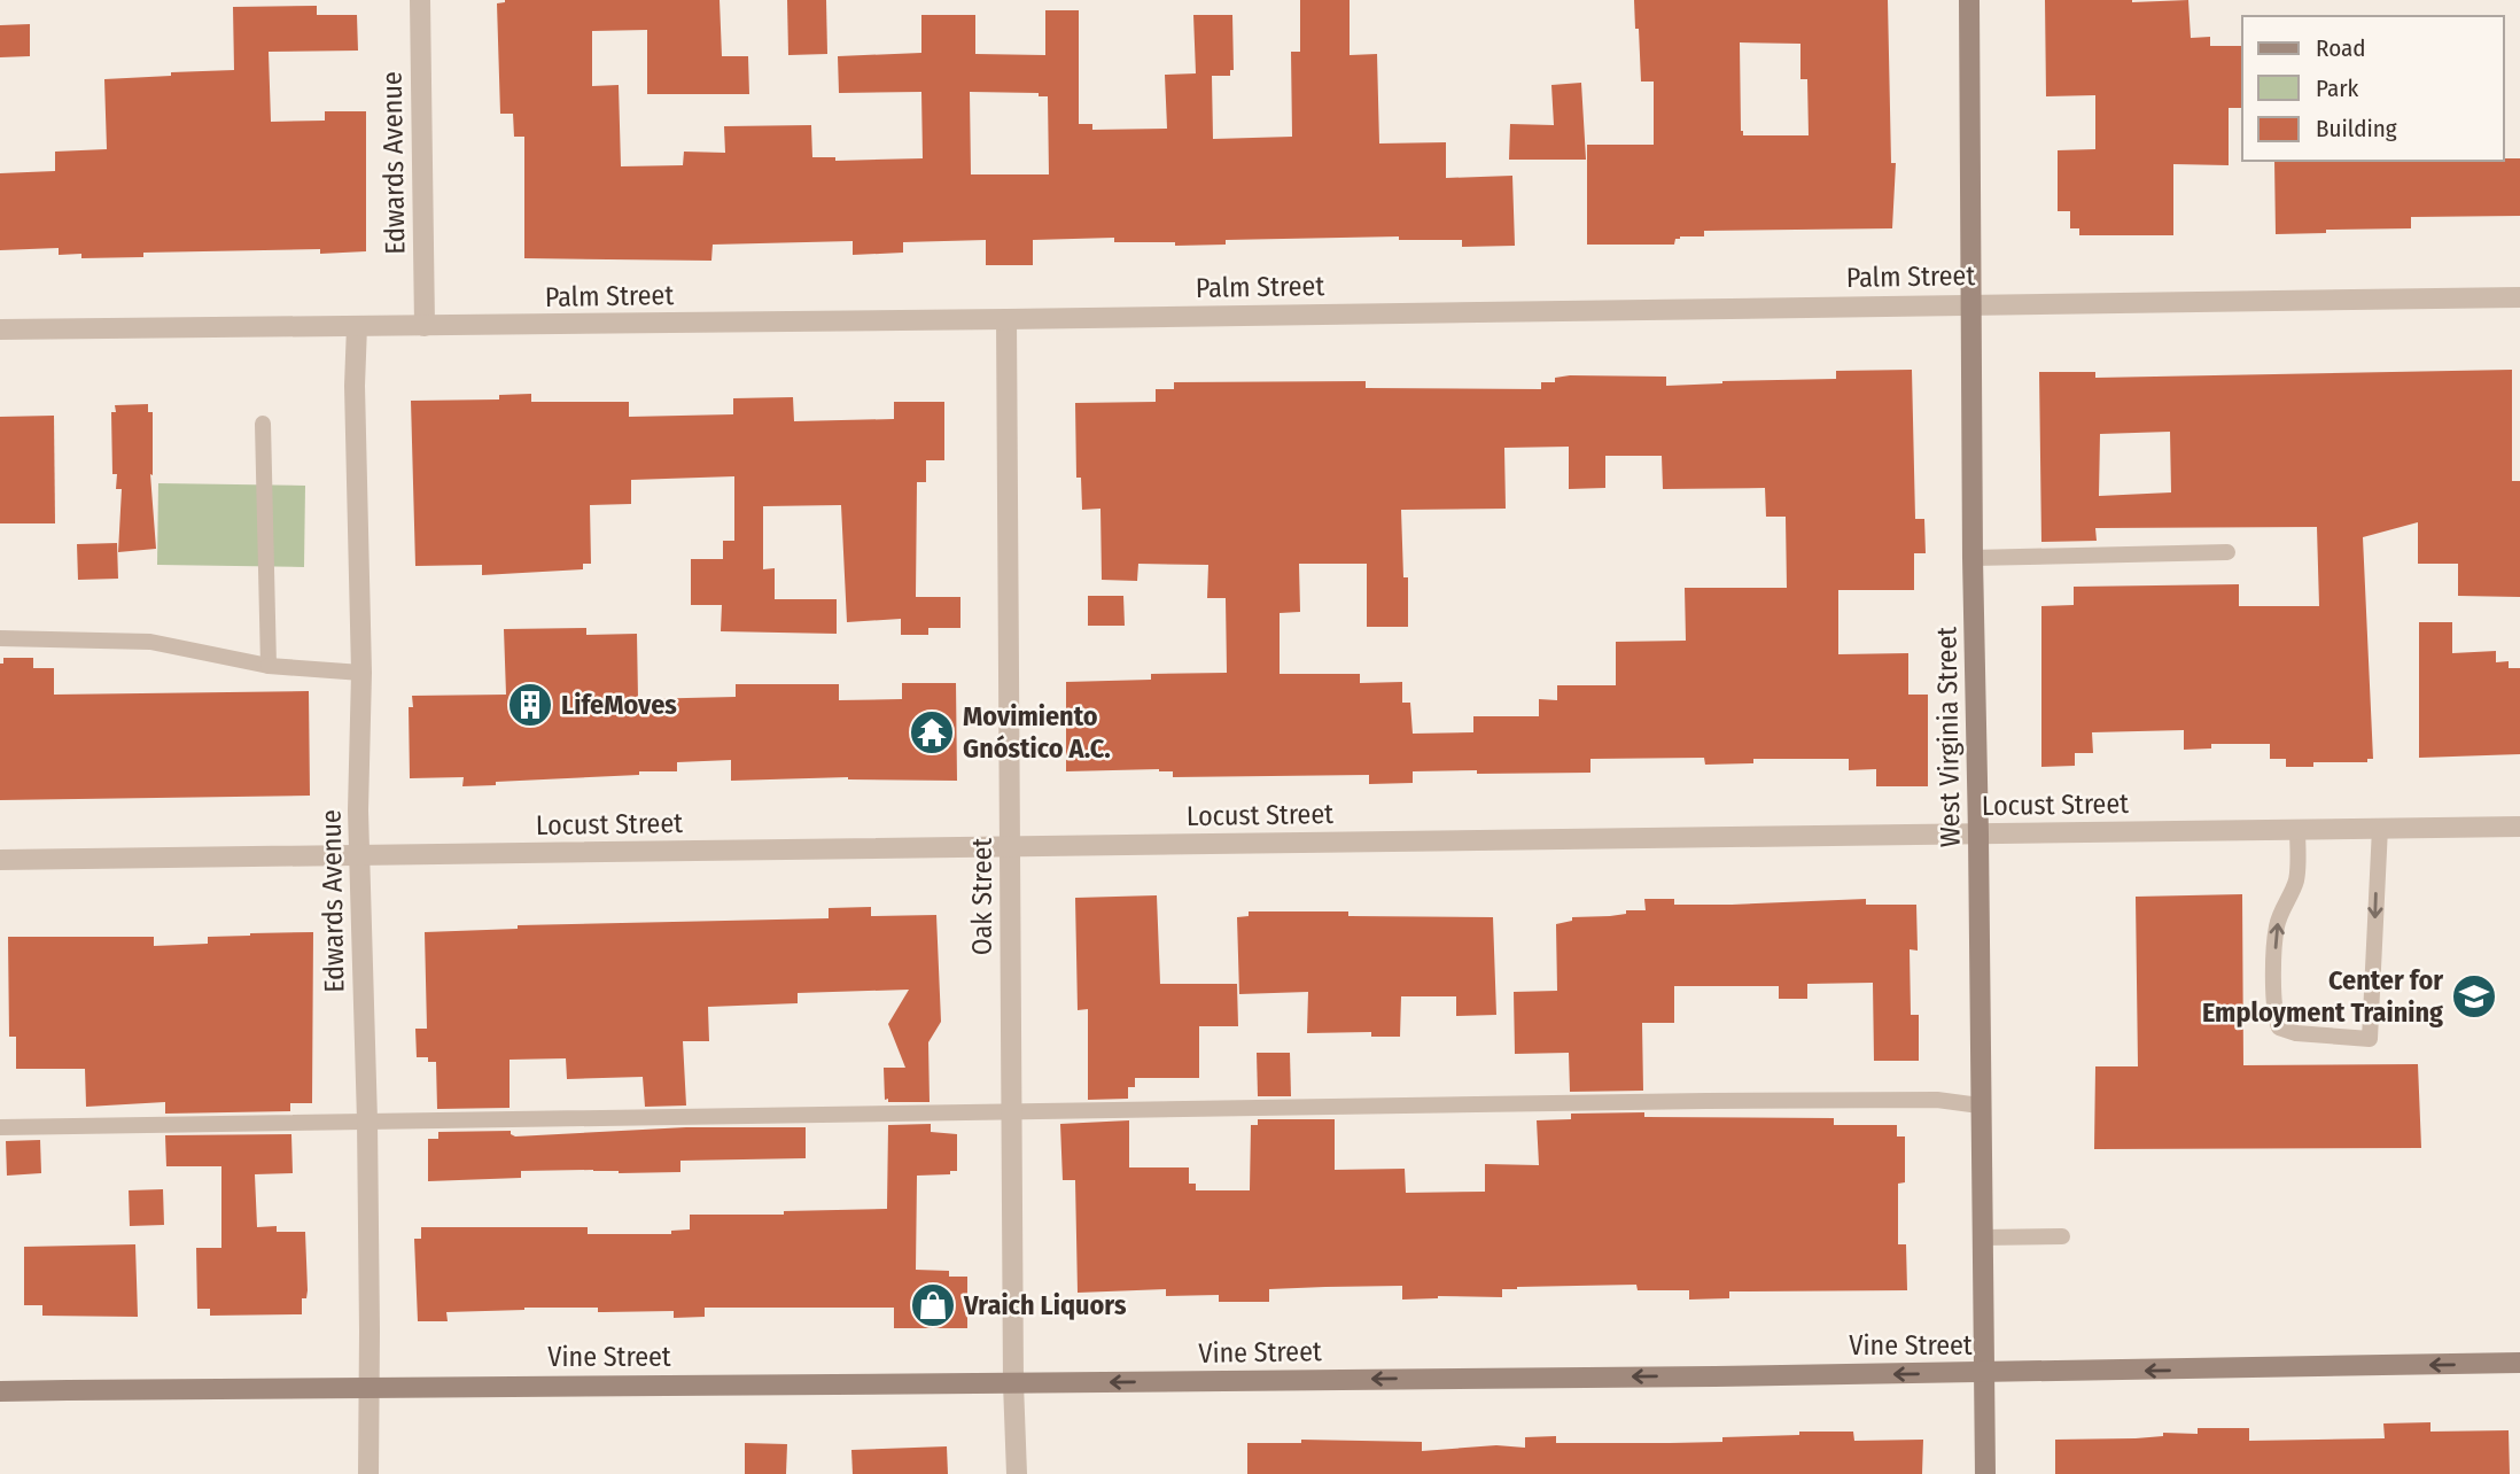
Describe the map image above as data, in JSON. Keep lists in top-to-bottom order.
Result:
{
  "streets": {
    "main road": ["West Virginia Street", "Vine Street"],
    "street": [
      "Edwards Avenue",
      "Palm Street",
      "Locust Street",
      "Oak Street"
    ]
  },
  "crossings": [
    ["Edwards Avenue", "Palm Street"],
    ["Edwards Avenue", "Locust Street"],
    ["Edwards Avenue", "Vine Street"],
    ["Palm Street", "West Virginia Street"],
    ["Palm Street", "Oak Street"],
    ["West Virginia Street", "Locust Street"],
    ["West Virginia Street", "Vine Street"],
    ["Locust Street", "Oak Street"],
    ["Oak Street", "Vine Street"]
  ],
  "one_way": ["Vine Street"],
  "places": {
    "building": ["LifeMoves"],
    "temple": ["Movimiento Gnóstico A.C."],
    "school or university": ["Center for Employment Training"],
    "shop": ["Vraich Liquors"]
  },
  "legend": ["Road", "Park", "Building"]
}
